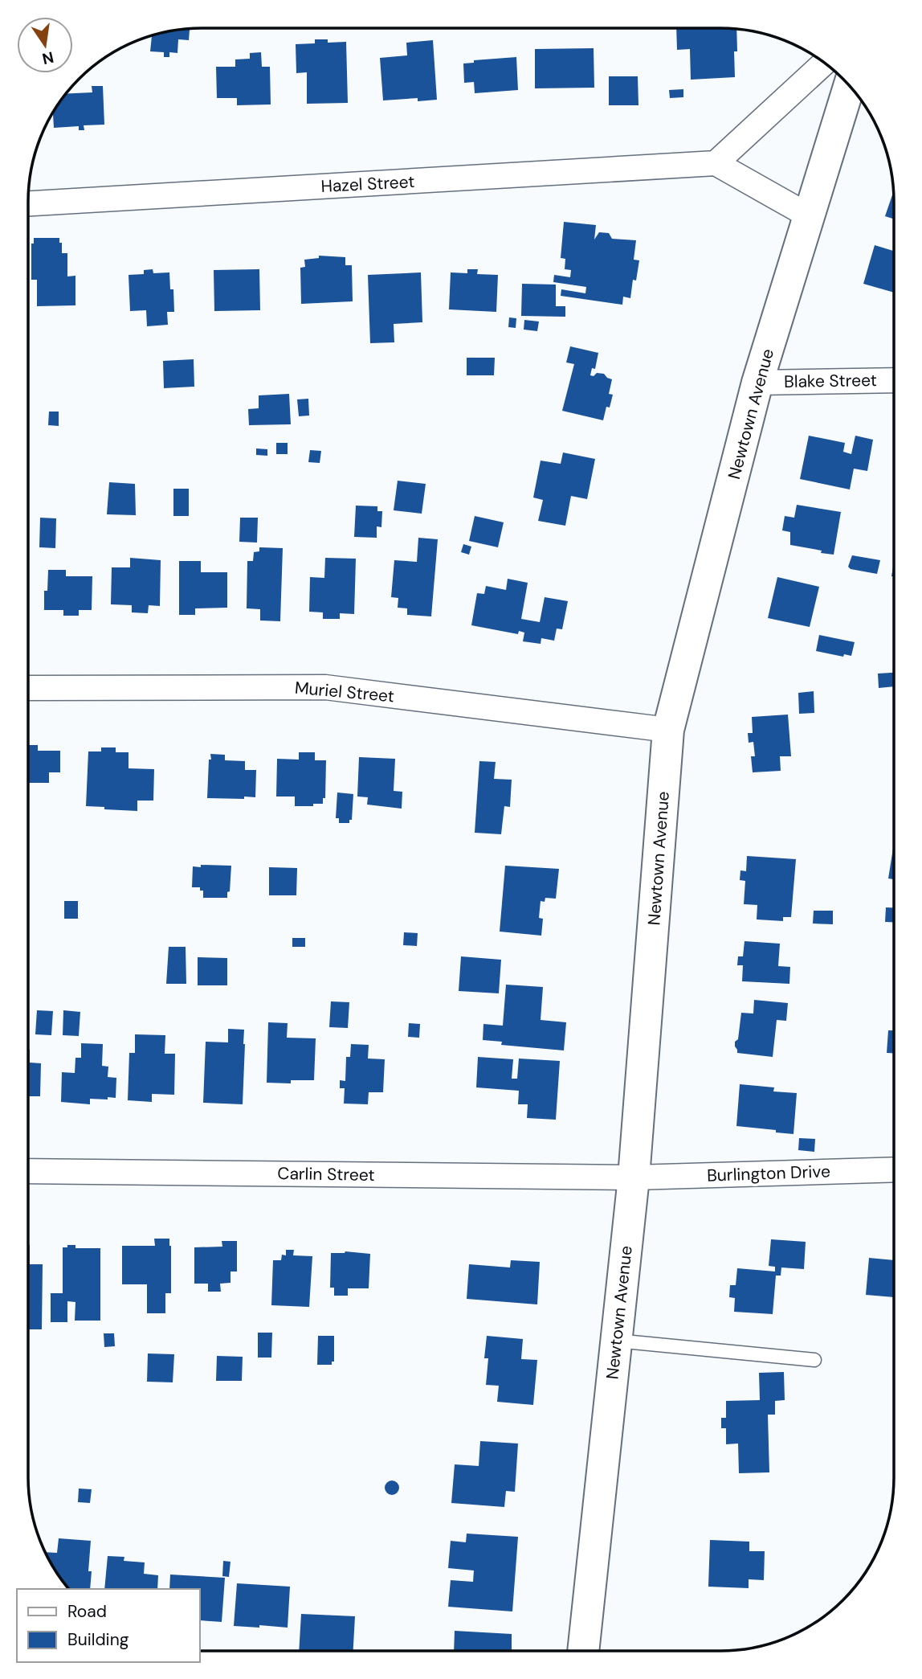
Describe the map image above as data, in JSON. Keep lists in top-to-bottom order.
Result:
{
  "streets": {
    "main road": ["Newtown Avenue"],
    "street": [
      "Hazel Street",
      "Blake Street",
      "Muriel Street",
      "Burlington Drive",
      "Carlin Street"
    ]
  },
  "crossings": [
    ["Blake Street", "Newtown Avenue"],
    ["Newtown Avenue", "Muriel Street"],
    ["Newtown Avenue", "Burlington Drive"],
    ["Newtown Avenue", "Carlin Street"],
    ["Burlington Drive", "Carlin Street"]
  ],
  "legend": ["Road", "Building"],
  "north": "bottom"
}
